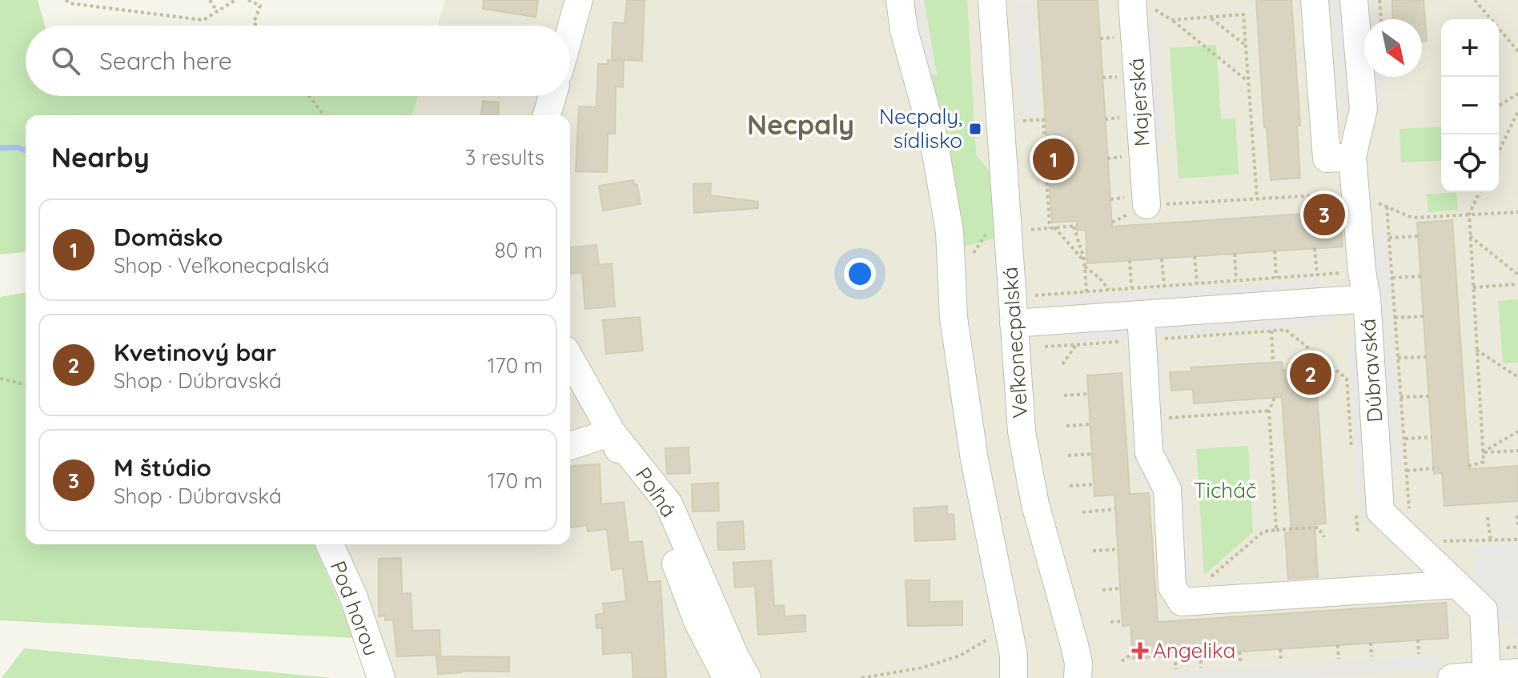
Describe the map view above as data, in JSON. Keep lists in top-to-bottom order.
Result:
{
  "streets": {
    "street": [
      "Majerská",
      "Veľkonecpalská",
      "Dúbravská",
      "Poľná",
      "Pod horou"
    ]
  },
  "crossings": [
    ["Veľkonecpalská", "Dúbravská"]
  ],
  "districts": ["Necpaly"],
  "parks": ["Ticháč"],
  "places": {
    "transit": ["Necpaly, sídlisko"],
    "health": ["Angelika"]
  },
  "north": "bottom right",
  "page": {
    "map_buttons": ["+", "−"],
    "search": "Search here",
    "heading": ["Nearby", "3 results"],
    "pins": ["1", "3", "2"],
    "list": [
      {
        "mark": "1",
        "name": "Domäsko",
        "note": "Shop · Veľkonecpalská",
        "value": "80 m"
      },
      {
        "mark": "2",
        "name": "Kvetinový bar",
        "note": "Shop · Dúbravská",
        "value": "170 m"
      },
      {
        "mark": "3",
        "name": "M štúdio",
        "note": "Shop · Dúbravská",
        "value": "170 m"
      }
    ]
  }
}
